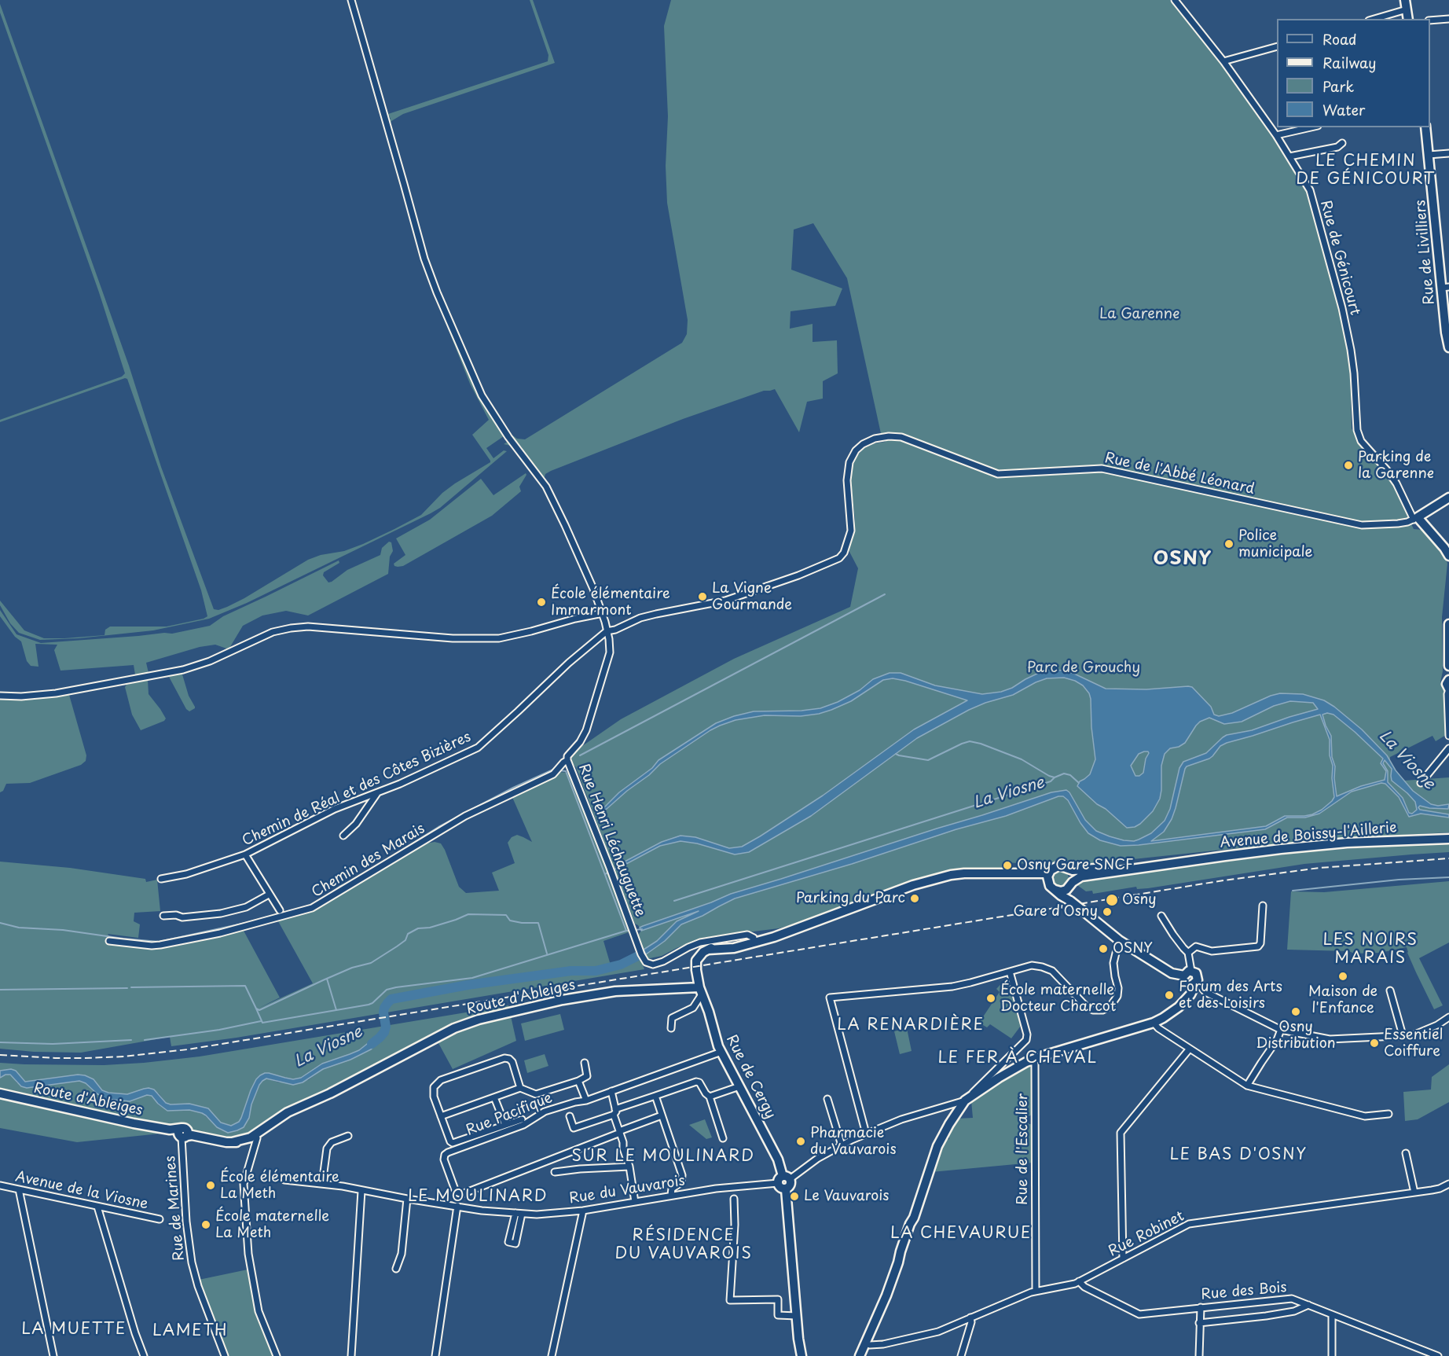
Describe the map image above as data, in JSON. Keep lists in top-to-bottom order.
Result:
{
  "streets": {
    "main road": [
      "Rue de Livilliers",
      "Avenue de Boissy-l'Aillerie",
      "Route d'Ableiges",
      "Rue de Cergy"
    ],
    "street": [
      "Rue de Génicourt",
      "Rue de l'Abbé Léonard",
      "Chemin de Réal et des Côtes Bizières",
      "Rue Henri Léchauguette",
      "Chemin des Marais",
      "Rue Pacifique",
      "Rue de l'Escalier",
      "Rue du Vauvarois",
      "Avenue de la Viosne",
      "Rue de Marines",
      "Rue Robinet",
      "Rue des Bois"
    ]
  },
  "crossings": [
    ["Rue de Génicourt", "Rue de l'Abbé Léonard"],
    ["Rue de l'Abbé Léonard", "Chemin de Réal et des Côtes Bizières"],
    ["Rue de l'Abbé Léonard", "Rue Henri Léchauguette"],
    ["Chemin de Réal et des Côtes Bizières", "Rue Henri Léchauguette"],
    ["Rue Henri Léchauguette", "Chemin des Marais"],
    ["Route d'Ableiges", "Rue de Cergy"],
    ["Route d'Ableiges", "Rue de Marines"],
    ["Rue de Cergy", "Rue Pacifique"],
    ["Rue de Cergy", "Rue du Vauvarois"],
    ["Rue de l'Escalier", "Rue Robinet"],
    ["Rue Robinet", "Rue des Bois"]
  ],
  "districts": [
    "LE CHEMIN DE GÉNICOURT",
    "OSNY",
    "LES NOIRS MARAIS",
    "LA RENARDIÈRE",
    "LE FER À CHEVAL",
    "LE BAS D'OSNY",
    "SUR LE MOULINARD",
    "LE MOULINARD",
    "LA CHEVAURUE",
    "RÉSIDENCE DU VAUVAROIS",
    "LA MUETTE",
    "LAMETH"
  ],
  "water": ["La Viosne"],
  "parks": ["La Garenne", "Parc de Grouchy"],
  "places": [
    "Parking de la Garenne",
    "Police municipale",
    "La Vigne Gourmande",
    "École élémentaire Immarmont",
    "Osny Gare SNCF",
    "Parking du Parc",
    "Osny",
    "Gare d'Osny",
    "OSNY",
    "Maison de l'Enfance",
    "Forum des Arts et des Loisirs",
    "École maternelle Docteur Charcot",
    "Osny Distribution",
    "Essentiel Coiffure",
    "Pharmacie du Vauvarois",
    "École élémentaire La Meth",
    "Le Vauvarois",
    "École maternelle La Meth"
  ],
  "legend": [
    "Road",
    "Railway",
    "Park",
    "Water"
  ]
}
